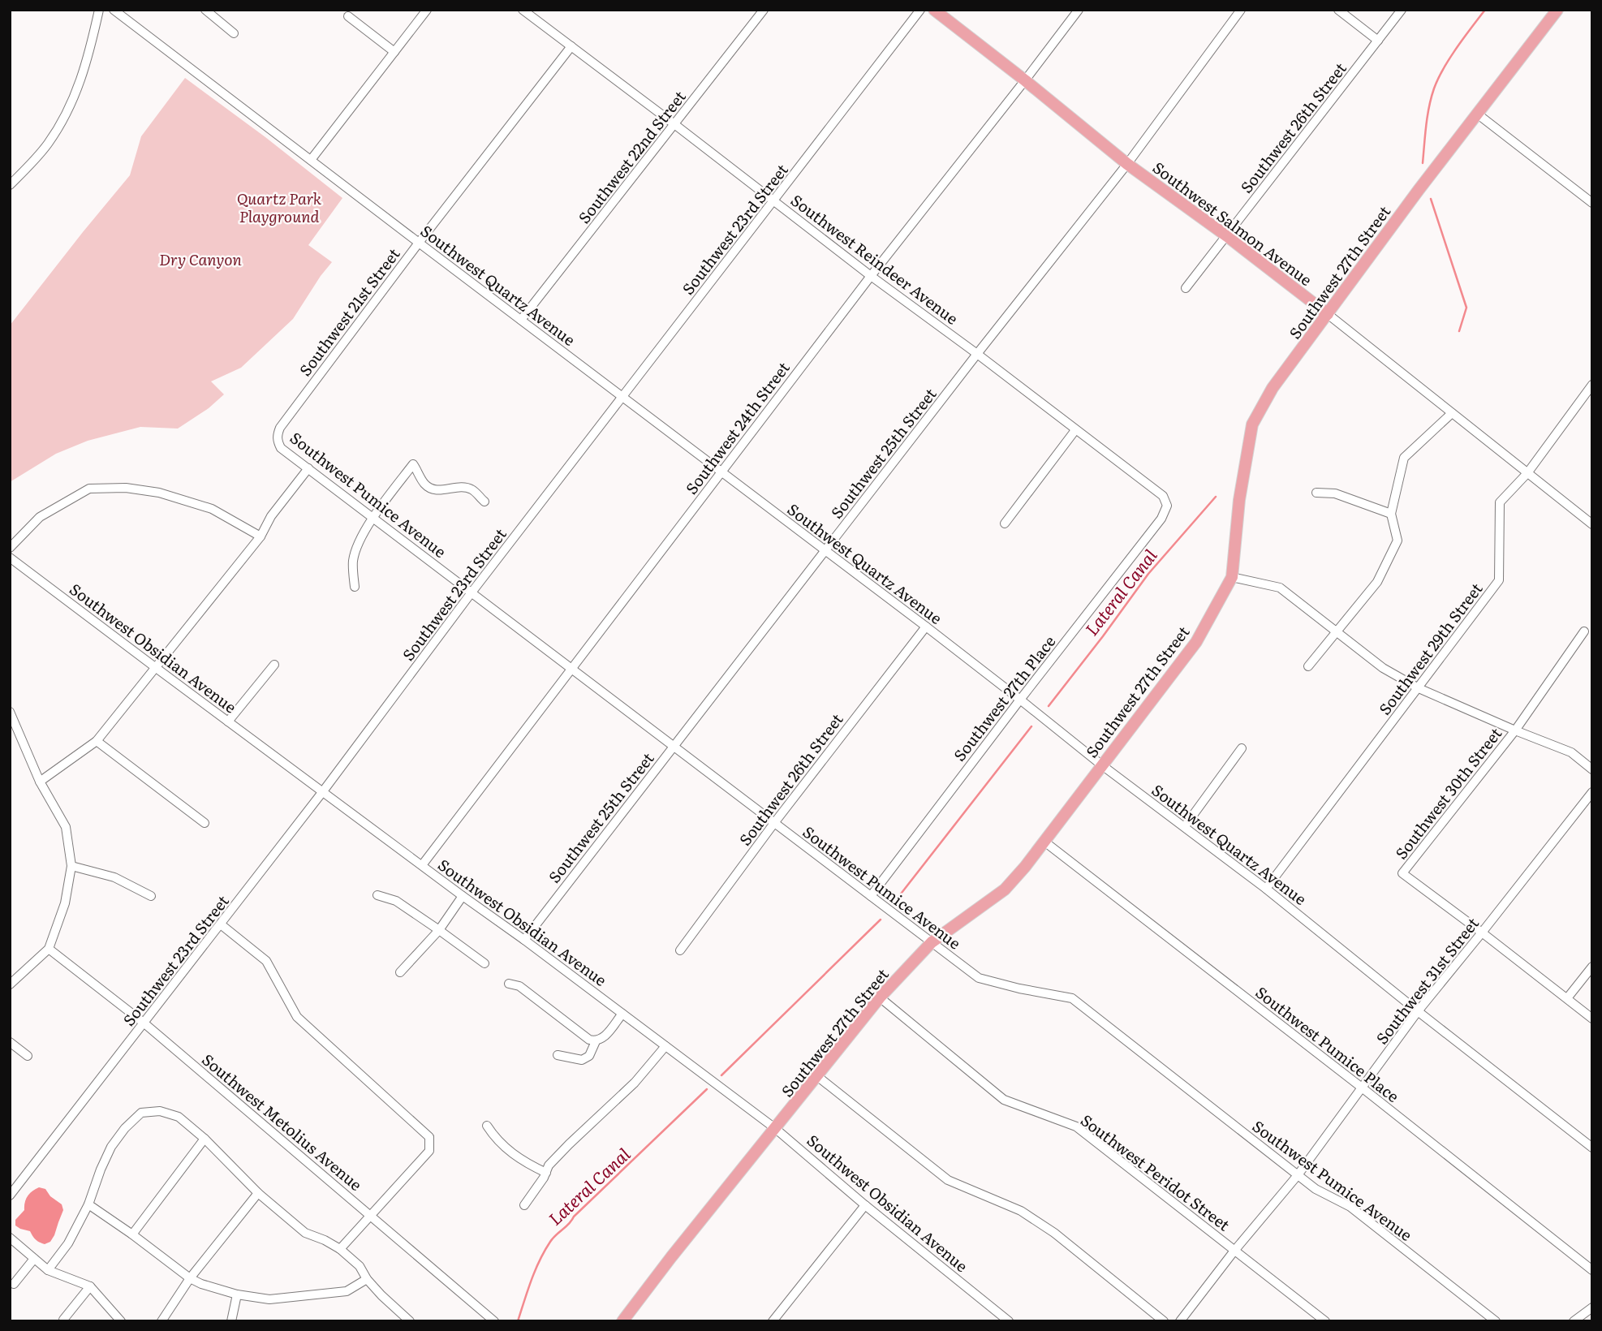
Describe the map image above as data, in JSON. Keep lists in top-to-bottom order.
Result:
{
  "streets": {
    "main road": ["Southwest Salmon Avenue", "Southwest 27th Street"],
    "street": [
      "Southwest 26th Street",
      "Southwest 22nd Street",
      "Southwest 23rd Street",
      "Southwest Reindeer Avenue",
      "Southwest Quartz Avenue",
      "Southwest 21st Street",
      "Southwest 24th Street",
      "Southwest 25th Street",
      "Southwest Pumice Avenue",
      "Southwest Obsidian Avenue",
      "Southwest 29th Street",
      "Southwest 27th Place",
      "Southwest 30th Street",
      "Southwest 31st Street",
      "Southwest Pumice Place",
      "Southwest Metolius Avenue",
      "Southwest Peridot Street"
    ]
  },
  "crossings": [
    ["Southwest 26th Street", "Southwest Salmon Avenue"],
    ["Southwest 26th Street", "Southwest Quartz Avenue"],
    ["Southwest 26th Street", "Southwest Pumice Avenue"],
    ["Southwest 22nd Street", "Southwest Reindeer Avenue"],
    ["Southwest 22nd Street", "Southwest Quartz Avenue"],
    ["Southwest Salmon Avenue", "Southwest 27th Street"],
    ["Southwest Salmon Avenue", "Southwest 24th Street"],
    ["Southwest Salmon Avenue", "Southwest 25th Street"],
    ["Southwest Salmon Avenue", "Southwest 29th Street"],
    ["Southwest 23rd Street", "Southwest Reindeer Avenue"],
    ["Southwest 23rd Street", "Southwest Quartz Avenue"],
    ["Southwest 23rd Street", "Southwest Pumice Avenue"],
    ["Southwest 23rd Street", "Southwest Obsidian Avenue"],
    ["Southwest 23rd Street", "Southwest Metolius Avenue"],
    ["Southwest Reindeer Avenue", "Southwest 21st Street"],
    ["Southwest Reindeer Avenue", "Southwest 24th Street"],
    ["Southwest Reindeer Avenue", "Southwest 25th Street"],
    ["Southwest Reindeer Avenue", "Southwest 27th Place"],
    ["Southwest 27th Street", "Southwest Quartz Avenue"],
    ["Southwest 27th Street", "Southwest Pumice Avenue"],
    ["Southwest 27th Street", "Southwest Obsidian Avenue"],
    ["Southwest 27th Street", "Southwest Pumice Place"],
    ["Southwest 27th Street", "Southwest Peridot Street"],
    ["Southwest Quartz Avenue", "Southwest 21st Street"],
    ["Southwest Quartz Avenue", "Southwest 24th Street"],
    ["Southwest Quartz Avenue", "Southwest 25th Street"],
    ["Southwest Quartz Avenue", "Southwest 29th Street"],
    ["Southwest Quartz Avenue", "Southwest 27th Place"],
    ["Southwest Quartz Avenue", "Southwest 31st Street"],
    ["Southwest 21st Street", "Southwest Pumice Avenue"],
    ["Southwest 24th Street", "Southwest Pumice Avenue"],
    ["Southwest 24th Street", "Southwest Obsidian Avenue"],
    ["Southwest 25th Street", "Southwest Pumice Avenue"],
    ["Southwest 25th Street", "Southwest Obsidian Avenue"],
    ["Southwest Pumice Avenue", "Southwest 27th Place"],
    ["Southwest Pumice Avenue", "Southwest 31st Street"],
    ["Southwest 30th Street", "Southwest 31st Street"],
    ["Southwest 31st Street", "Southwest Pumice Place"],
    ["Southwest 31st Street", "Southwest Peridot Street"]
  ],
  "water": ["Lateral Canal"],
  "parks": ["Quartz Park Playground", "Dry Canyon"]
}
